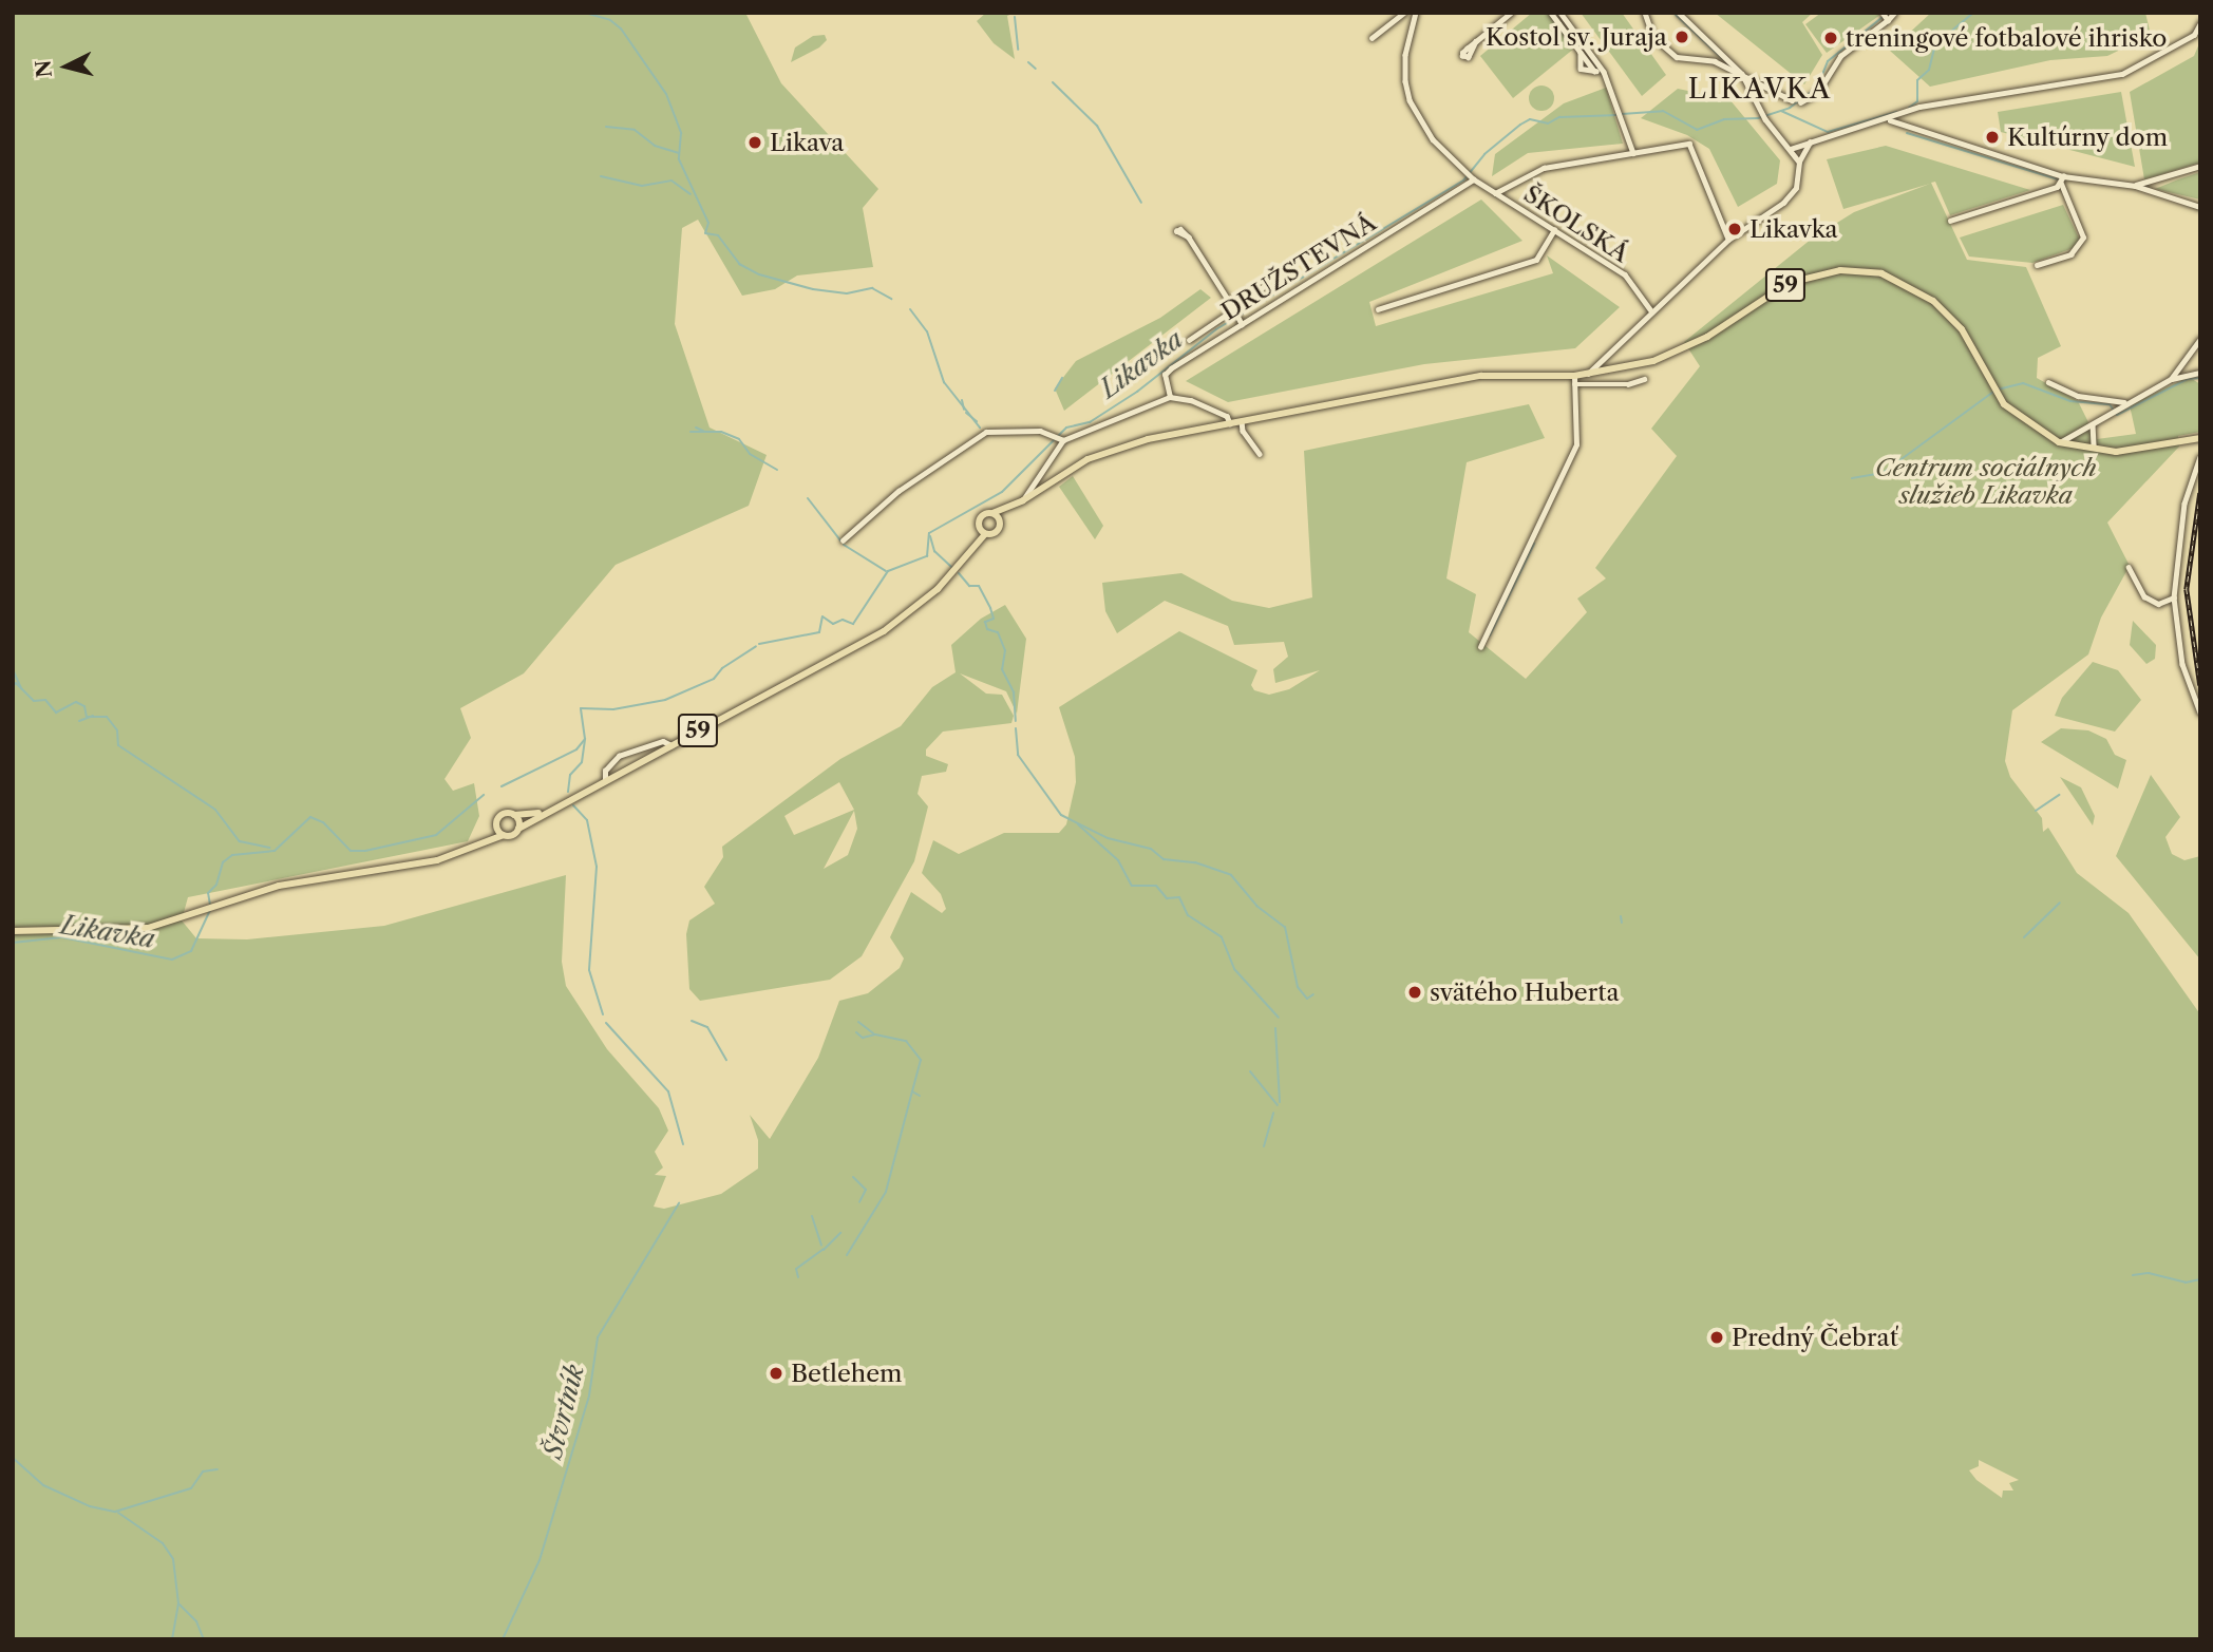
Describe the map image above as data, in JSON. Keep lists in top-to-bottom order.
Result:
{
  "streets": {
    "main road": ["59"],
    "street": ["ŠKOLSKÁ", "DRUŽSTEVNÁ"]
  },
  "crossings": [
    ["ŠKOLSKÁ", "DRUŽSTEVNÁ"]
  ],
  "districts": ["LIKAVKA"],
  "water": ["Likavka", "Štvrtník"],
  "parks": ["Centrum sociálnych služieb Likavka"],
  "places": [
    "Kostol sv. Juraja",
    "treningové fotbalové ihrisko",
    "Kultúrny dom",
    "Likava",
    "Likavka",
    "svätého Huberta",
    "Predný Čebrať",
    "Betlehem"
  ],
  "north": "left"
}
